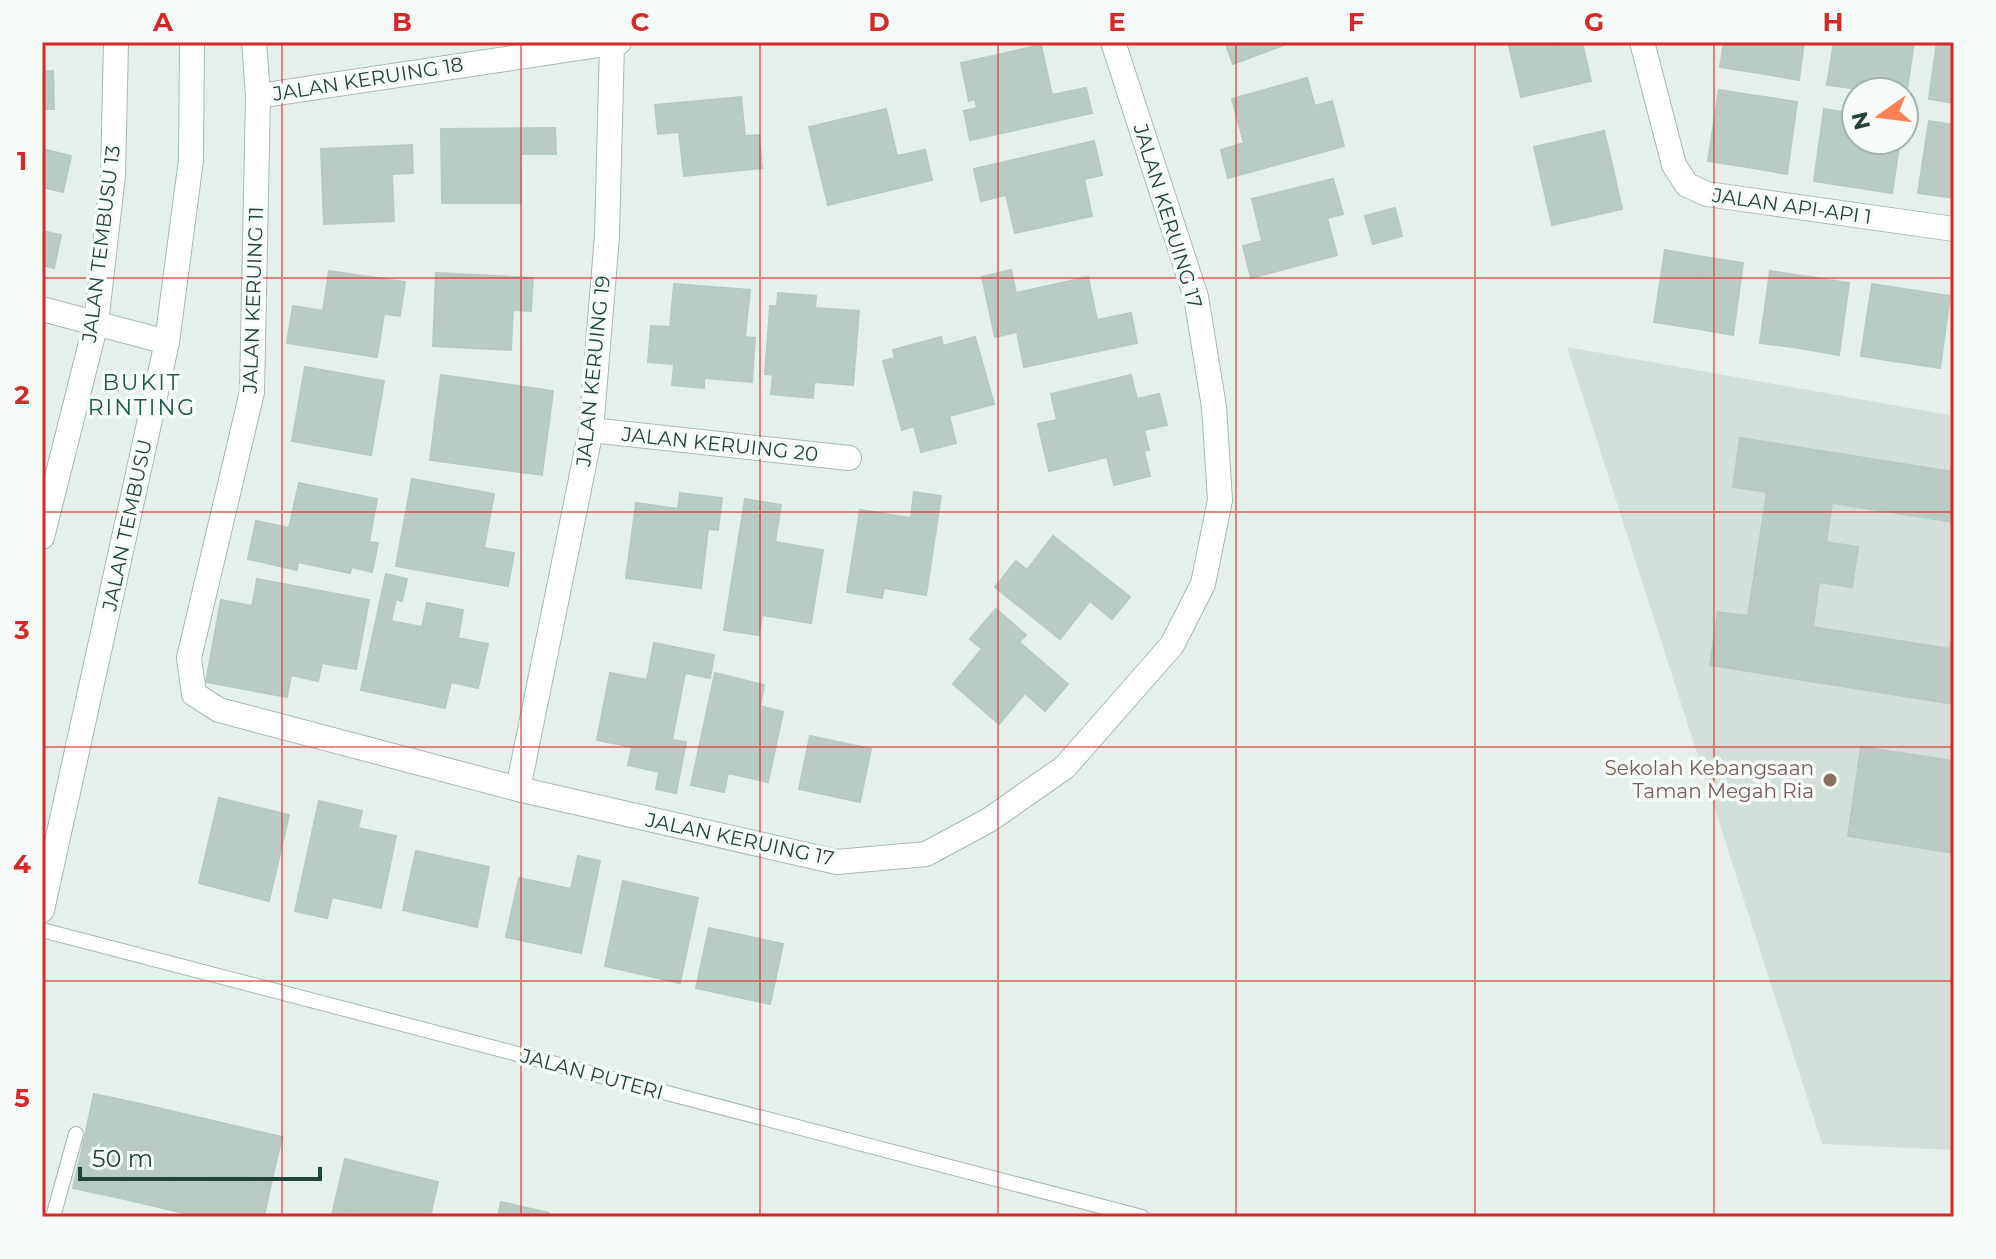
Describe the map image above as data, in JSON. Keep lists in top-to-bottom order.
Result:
{
  "streets": {
    "street": [
      "JALAN KERUING 18",
      "JALAN API-API 1",
      "JALAN KERUING 17",
      "JALAN TEMBUSU 13",
      "JALAN KERUING 11",
      "JALAN KERUING 19",
      "JALAN KERUING 20",
      "JALAN TEMBUSU"
    ],
    "lane": ["JALAN PUTERI"]
  },
  "crossings": [
    ["JALAN KERUING 18", "JALAN KERUING 11"],
    ["JALAN KERUING 18", "JALAN KERUING 19"],
    ["JALAN KERUING 17", "JALAN KERUING 11"],
    ["JALAN KERUING 17", "JALAN KERUING 19"],
    ["JALAN KERUING 19", "JALAN KERUING 20"]
  ],
  "districts": ["BUKIT RINTING"],
  "places": ["Sekolah Kebangsaan Taman Megah Ria"],
  "scale_bar": "50 m",
  "north": "left",
  "grid": {
    "columns": [
      "A",
      "B",
      "C",
      "D",
      "E",
      "F",
      "G",
      "H"
    ],
    "rows": [
      "1",
      "2",
      "3",
      "4",
      "5"
    ]
  }
}
